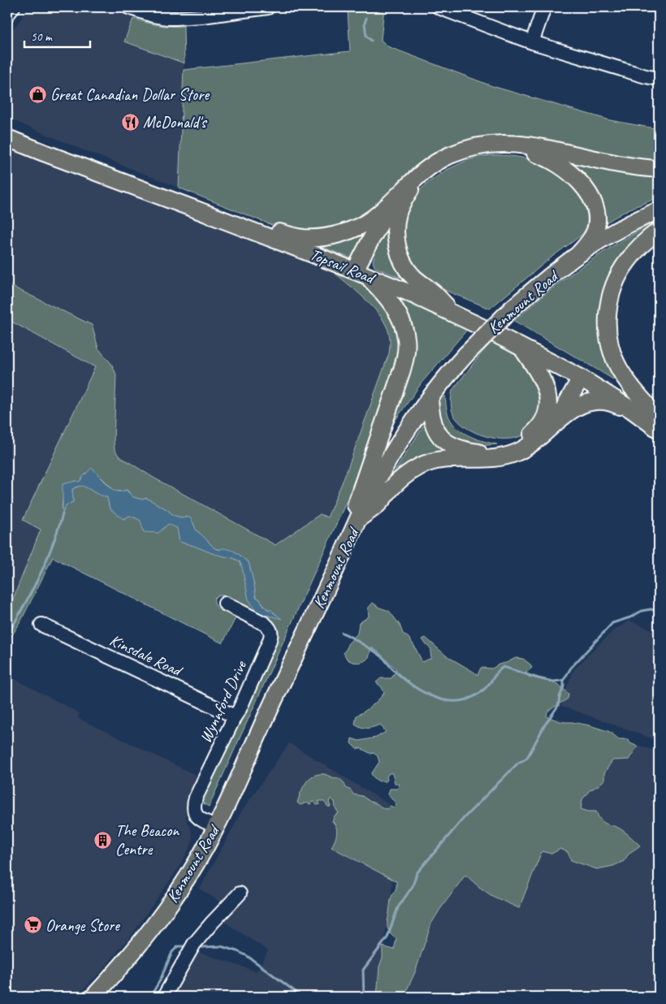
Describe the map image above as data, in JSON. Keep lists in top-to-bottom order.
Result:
{
  "streets": {
    "main road": ["Topsail Road", "Kenmount Road"],
    "street": ["Kinsdale Road", "Wynnford Drive"]
  },
  "crossings": [
    ["Kenmount Road", "Wynnford Drive"],
    ["Kinsdale Road", "Wynnford Drive"]
  ],
  "places": {
    "shop": ["Great Canadian Dollar Store"],
    "restaurant": ["McDonald's"],
    "building": ["The Beacon Centre"],
    "supermarket": ["Orange Store"]
  },
  "scale_bar": "50 m"
}
